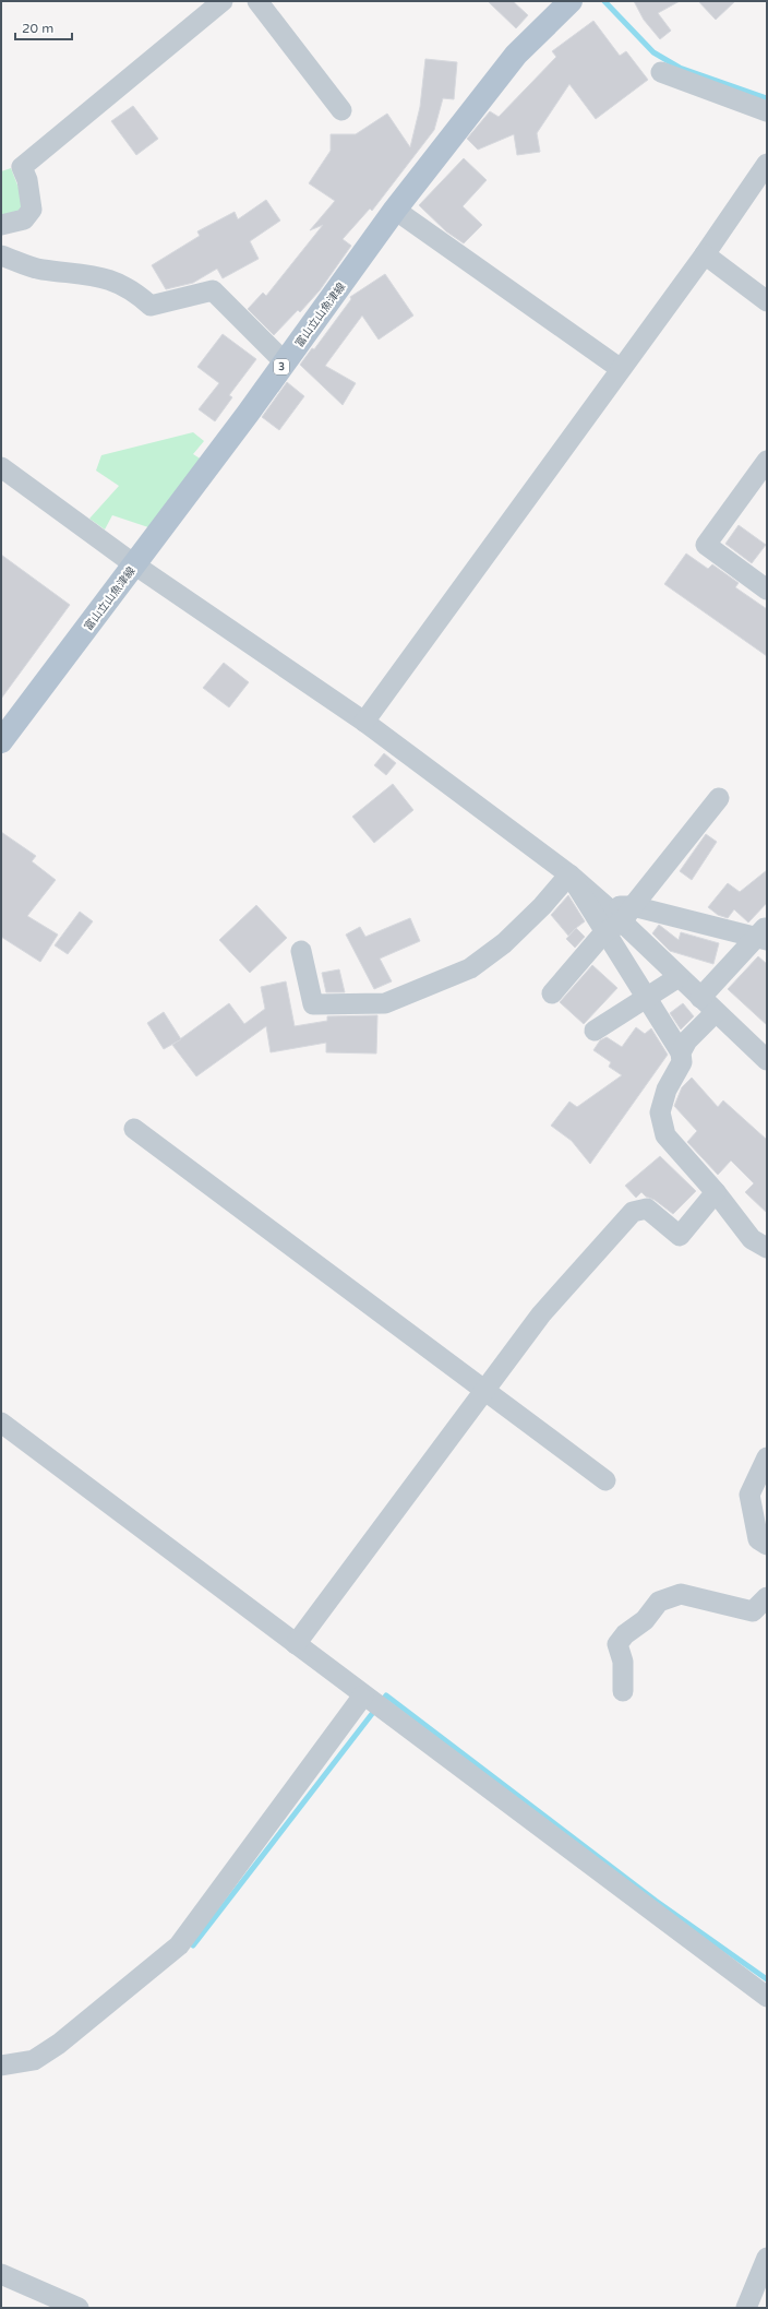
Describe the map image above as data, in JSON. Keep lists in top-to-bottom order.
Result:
{
  "streets": {
    "main road": ["富山立山魚津線", "3"]
  },
  "scale_bar": "20 m"
}
